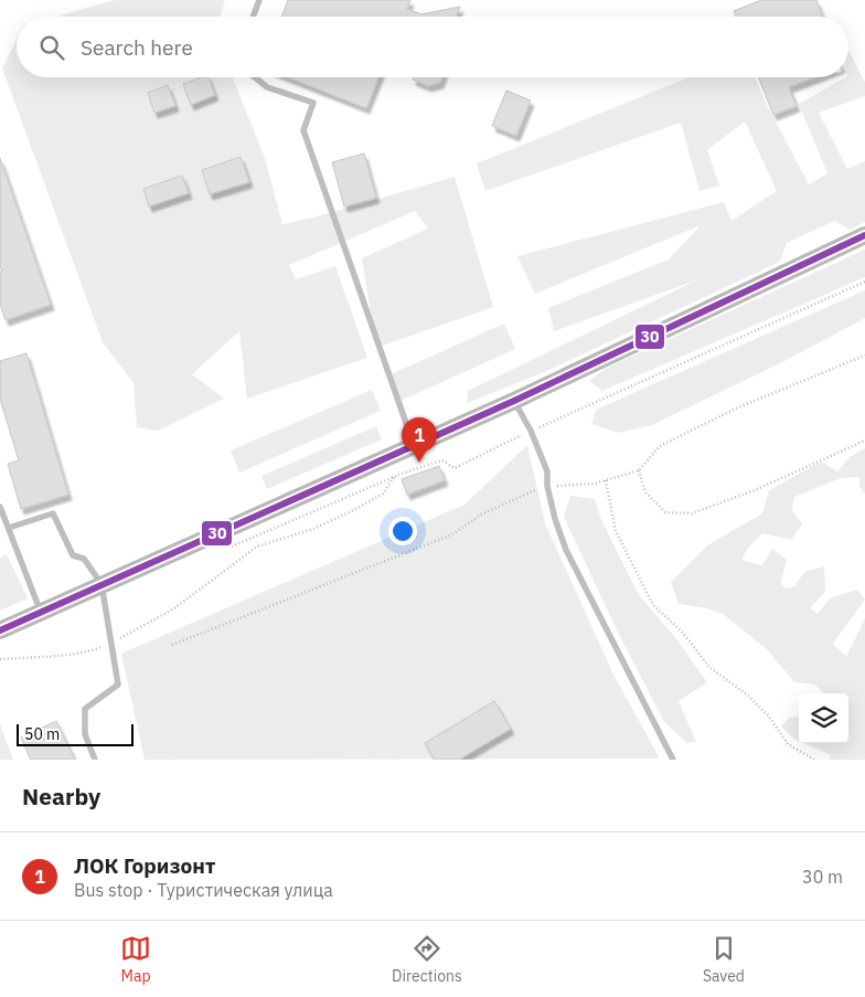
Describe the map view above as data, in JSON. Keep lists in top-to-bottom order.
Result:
{
  "lines": ["transit line 30"],
  "scale_bar": "50 m",
  "page": {
    "search": "Search here",
    "pins": "1",
    "scale": "50 m",
    "heading": "Nearby",
    "list": [
      {
        "mark": "1",
        "name": "ЛОК Горизонт",
        "note": "Bus stop · Туристическая улица",
        "value": "30 m"
      }
    ],
    "nav": ["Map", "Directions", "Saved"]
  }
}
